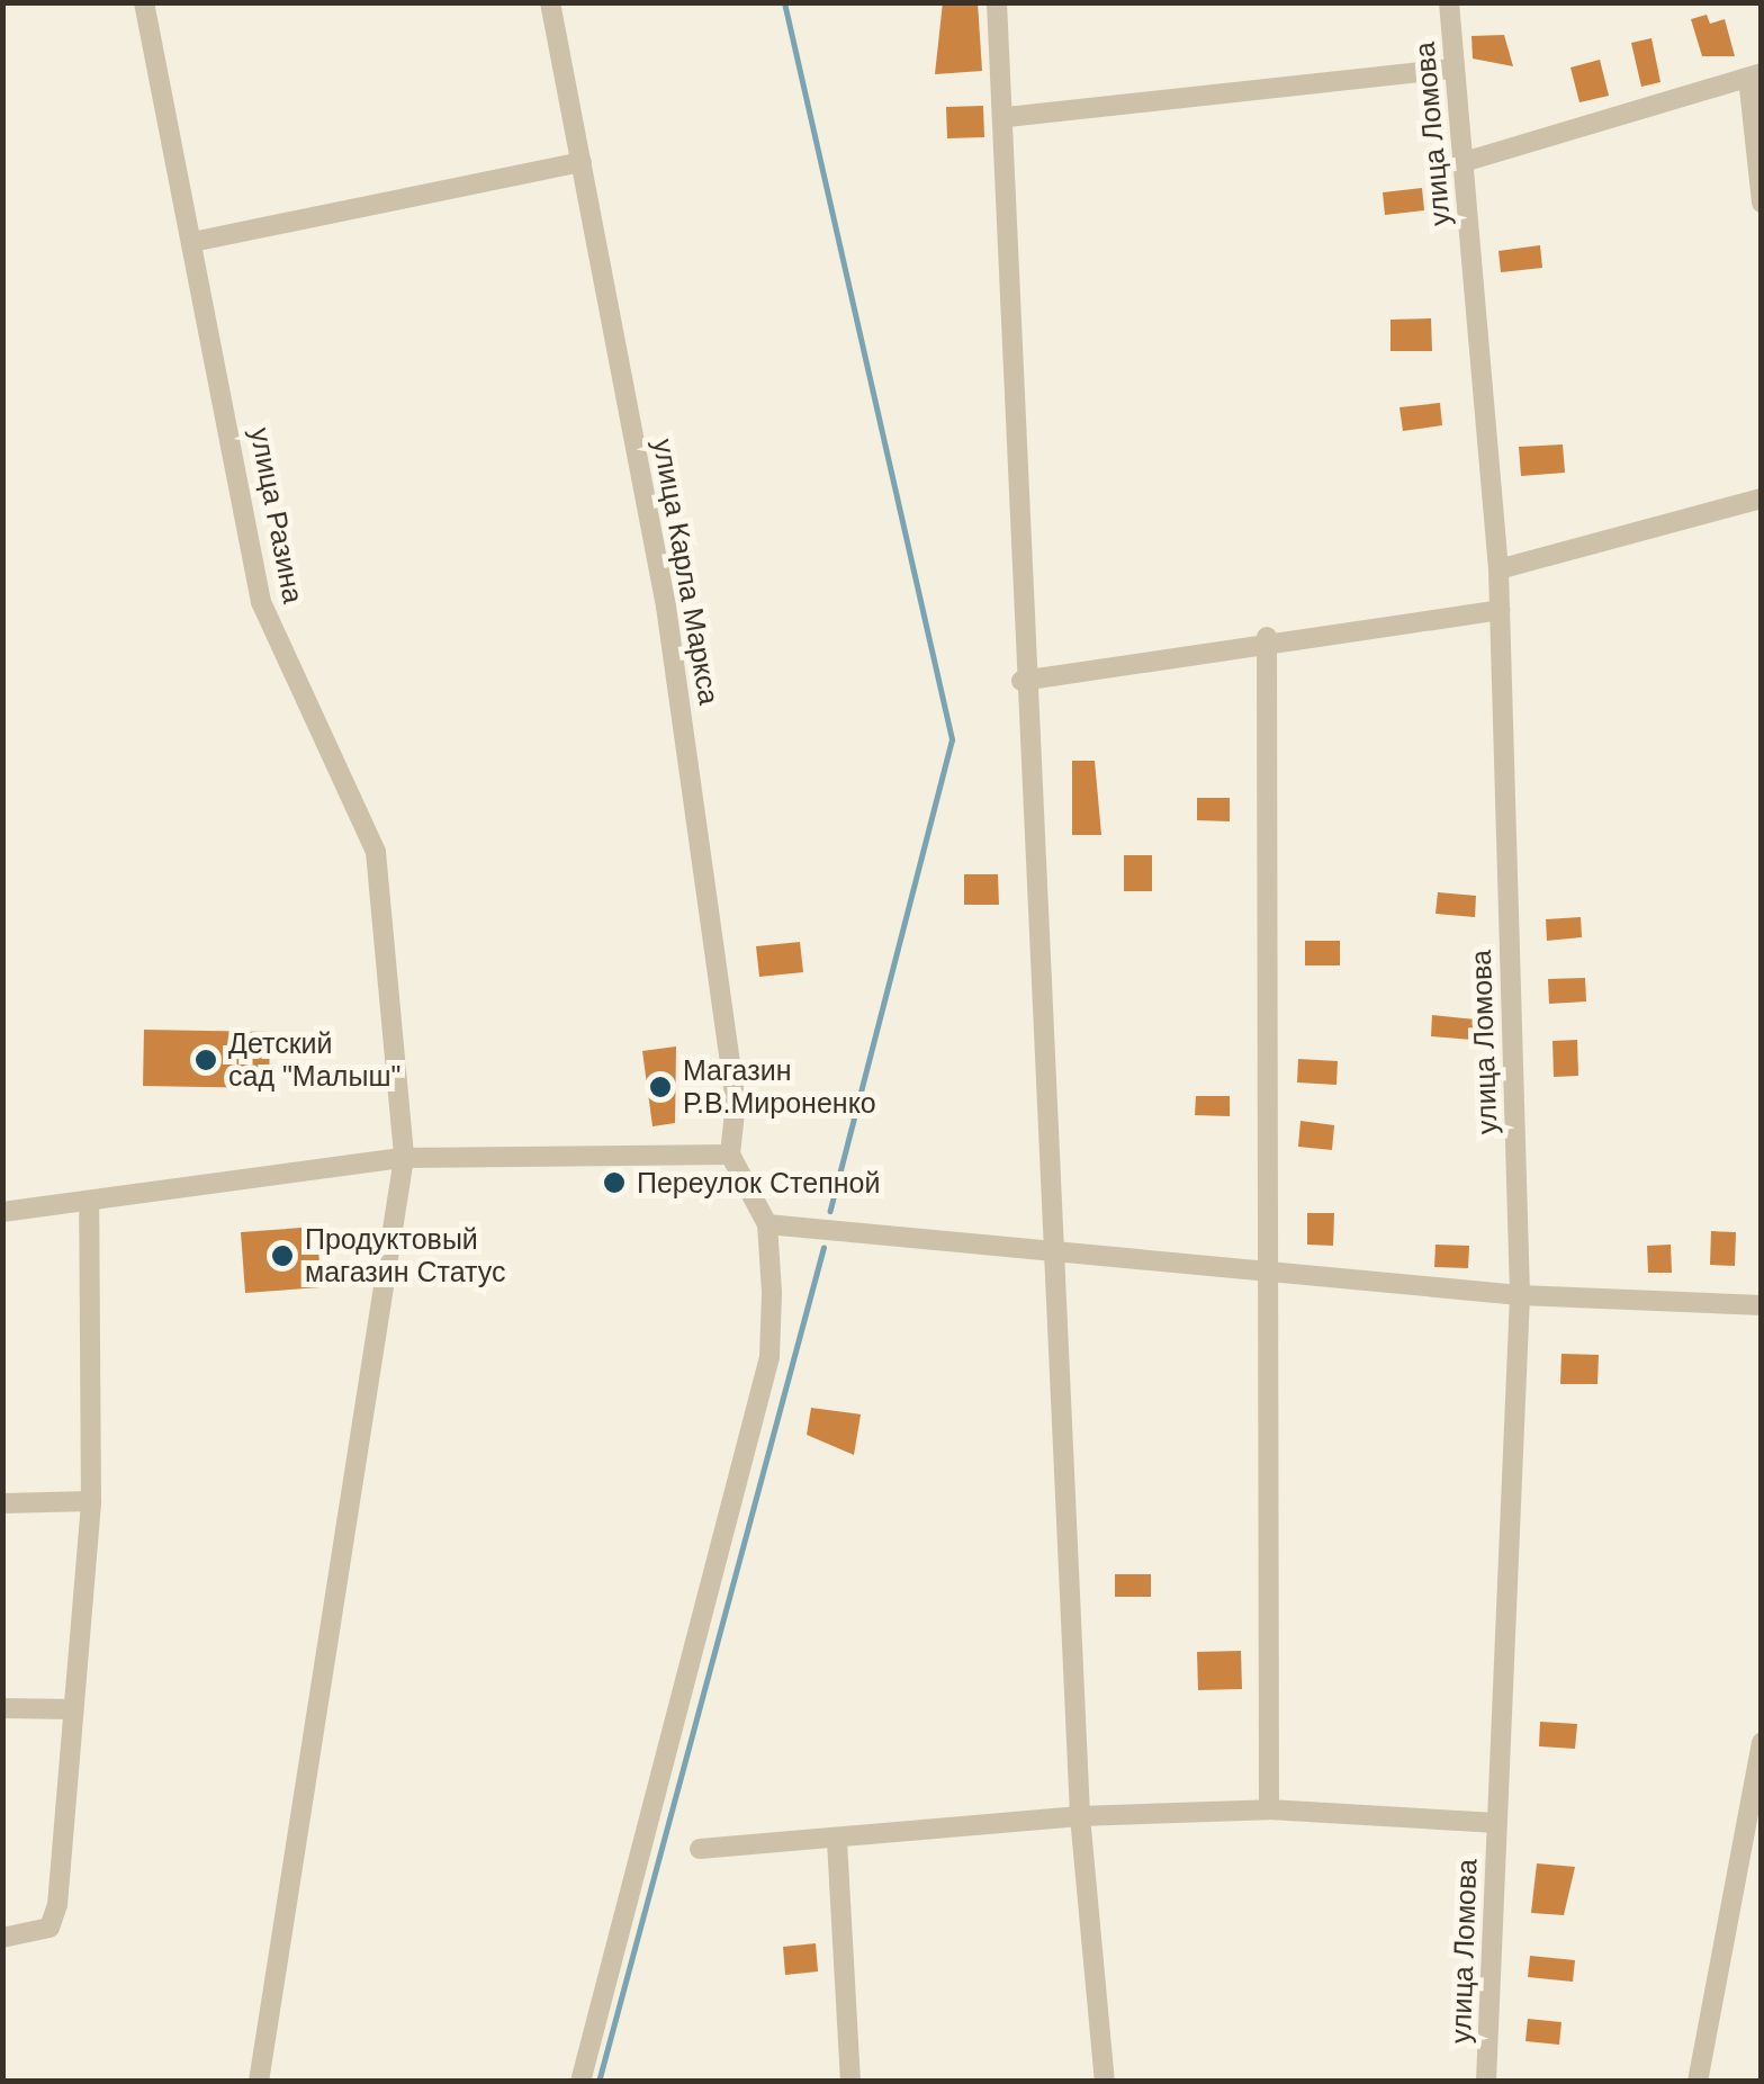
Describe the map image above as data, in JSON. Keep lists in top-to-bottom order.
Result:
{
  "streets": {
    "street": ["улица Ломова", "улица Разина", "улица Карла Маркса"]
  },
  "places": [
    "Детский сад \"Малыш\"",
    "Магазин Р.В.Мироненко",
    "Переулок Степной",
    "Продуктовый магазин Статус"
  ]
}
